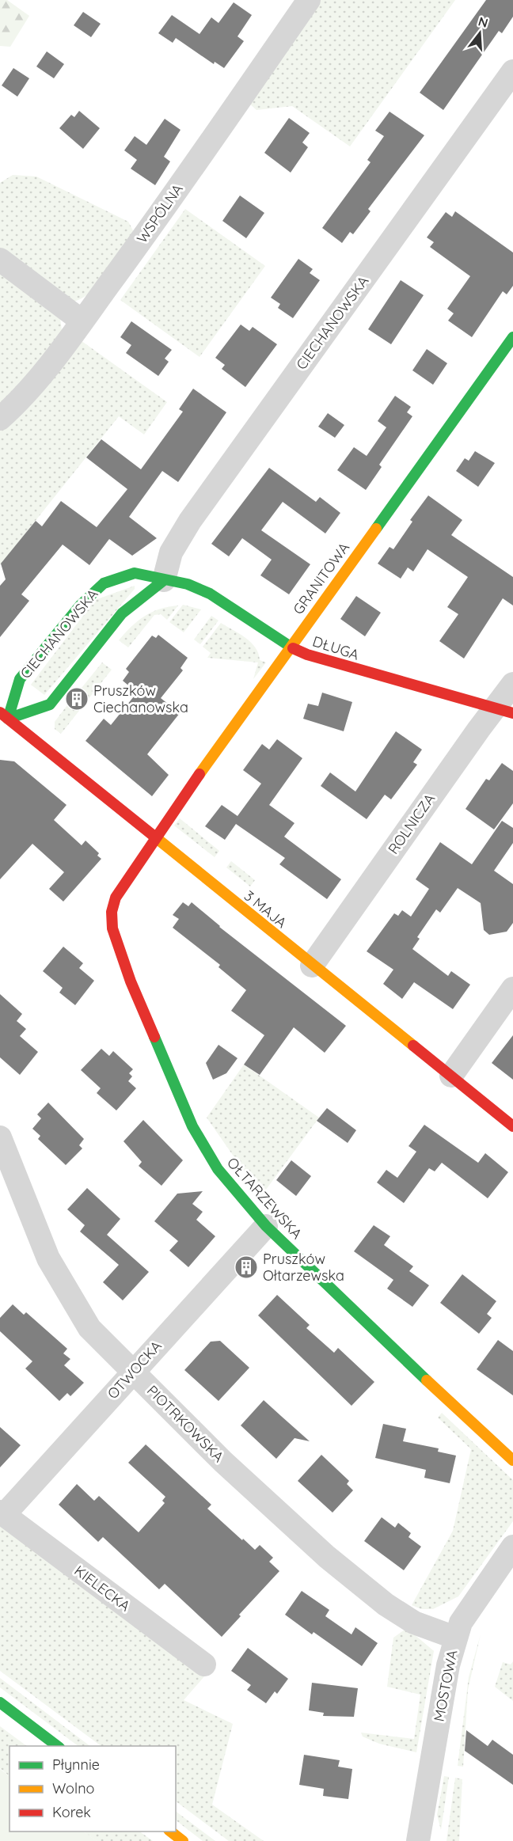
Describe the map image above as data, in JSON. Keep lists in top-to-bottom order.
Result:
{
  "streets": {
    "street": [
      "WSPÓLNA",
      "CIECHANOWSKA",
      "GRANITOWA",
      "DŁUGA",
      "ROLNICZA",
      "3 MAJA",
      "OŁTARZEWSKA",
      "OTWOCKA",
      "PIOTRKOWSKA",
      "KIELECKA",
      "MOSTOWA"
    ]
  },
  "crossings": [
    ["CIECHANOWSKA", "DŁUGA"],
    ["CIECHANOWSKA", "3 MAJA"],
    ["GRANITOWA", "DŁUGA"],
    ["GRANITOWA", "3 MAJA"],
    ["GRANITOWA", "OŁTARZEWSKA"],
    ["DŁUGA", "ROLNICZA"],
    ["ROLNICZA", "3 MAJA"],
    ["3 MAJA", "OŁTARZEWSKA"],
    ["OŁTARZEWSKA", "OTWOCKA"],
    ["OTWOCKA", "PIOTRKOWSKA"],
    ["OTWOCKA", "KIELECKA"],
    ["PIOTRKOWSKA", "MOSTOWA"]
  ],
  "places": {
    "building": ["Pruszków Ciechanowska", "Pruszków Ołtarzewska"]
  },
  "legend": ["Płynnie", "Wolno", "Korek"],
  "north": "top"
}
